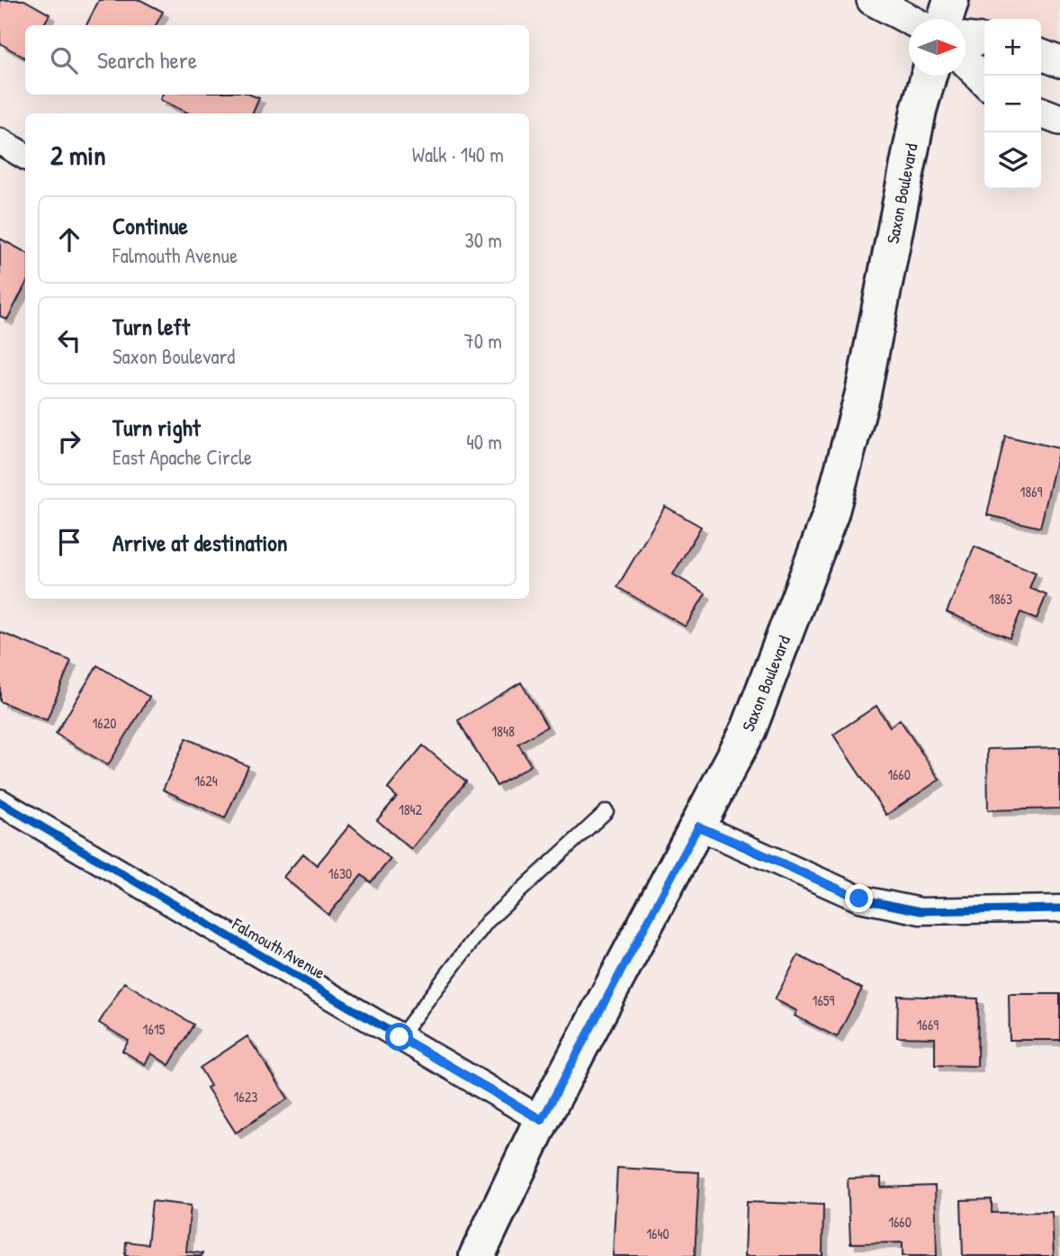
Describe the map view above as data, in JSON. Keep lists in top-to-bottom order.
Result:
{
  "streets": {
    "main road": ["Saxon Boulevard"],
    "street": ["Falmouth Avenue"]
  },
  "crossings": [
    ["Saxon Boulevard", "Falmouth Avenue"]
  ],
  "house_numbers": [
    "1869",
    "1863",
    "1620",
    "1848",
    "1660",
    "1624",
    "1842",
    "1630",
    "1659",
    "1669",
    "1615",
    "1623",
    "1660",
    "1640"
  ],
  "north": "right",
  "page": {
    "map_buttons": ["+", "−"],
    "search": "Search here",
    "heading": ["2 min", "Walk · 140 m"],
    "list": [
      ["Continue", "Falmouth Avenue", "30 m"],
      ["Turn left", "Saxon Boulevard", "70 m"],
      ["Turn right", "East Apache Circle", "40 m"],
      "Arrive at destination"
    ]
  }
}
